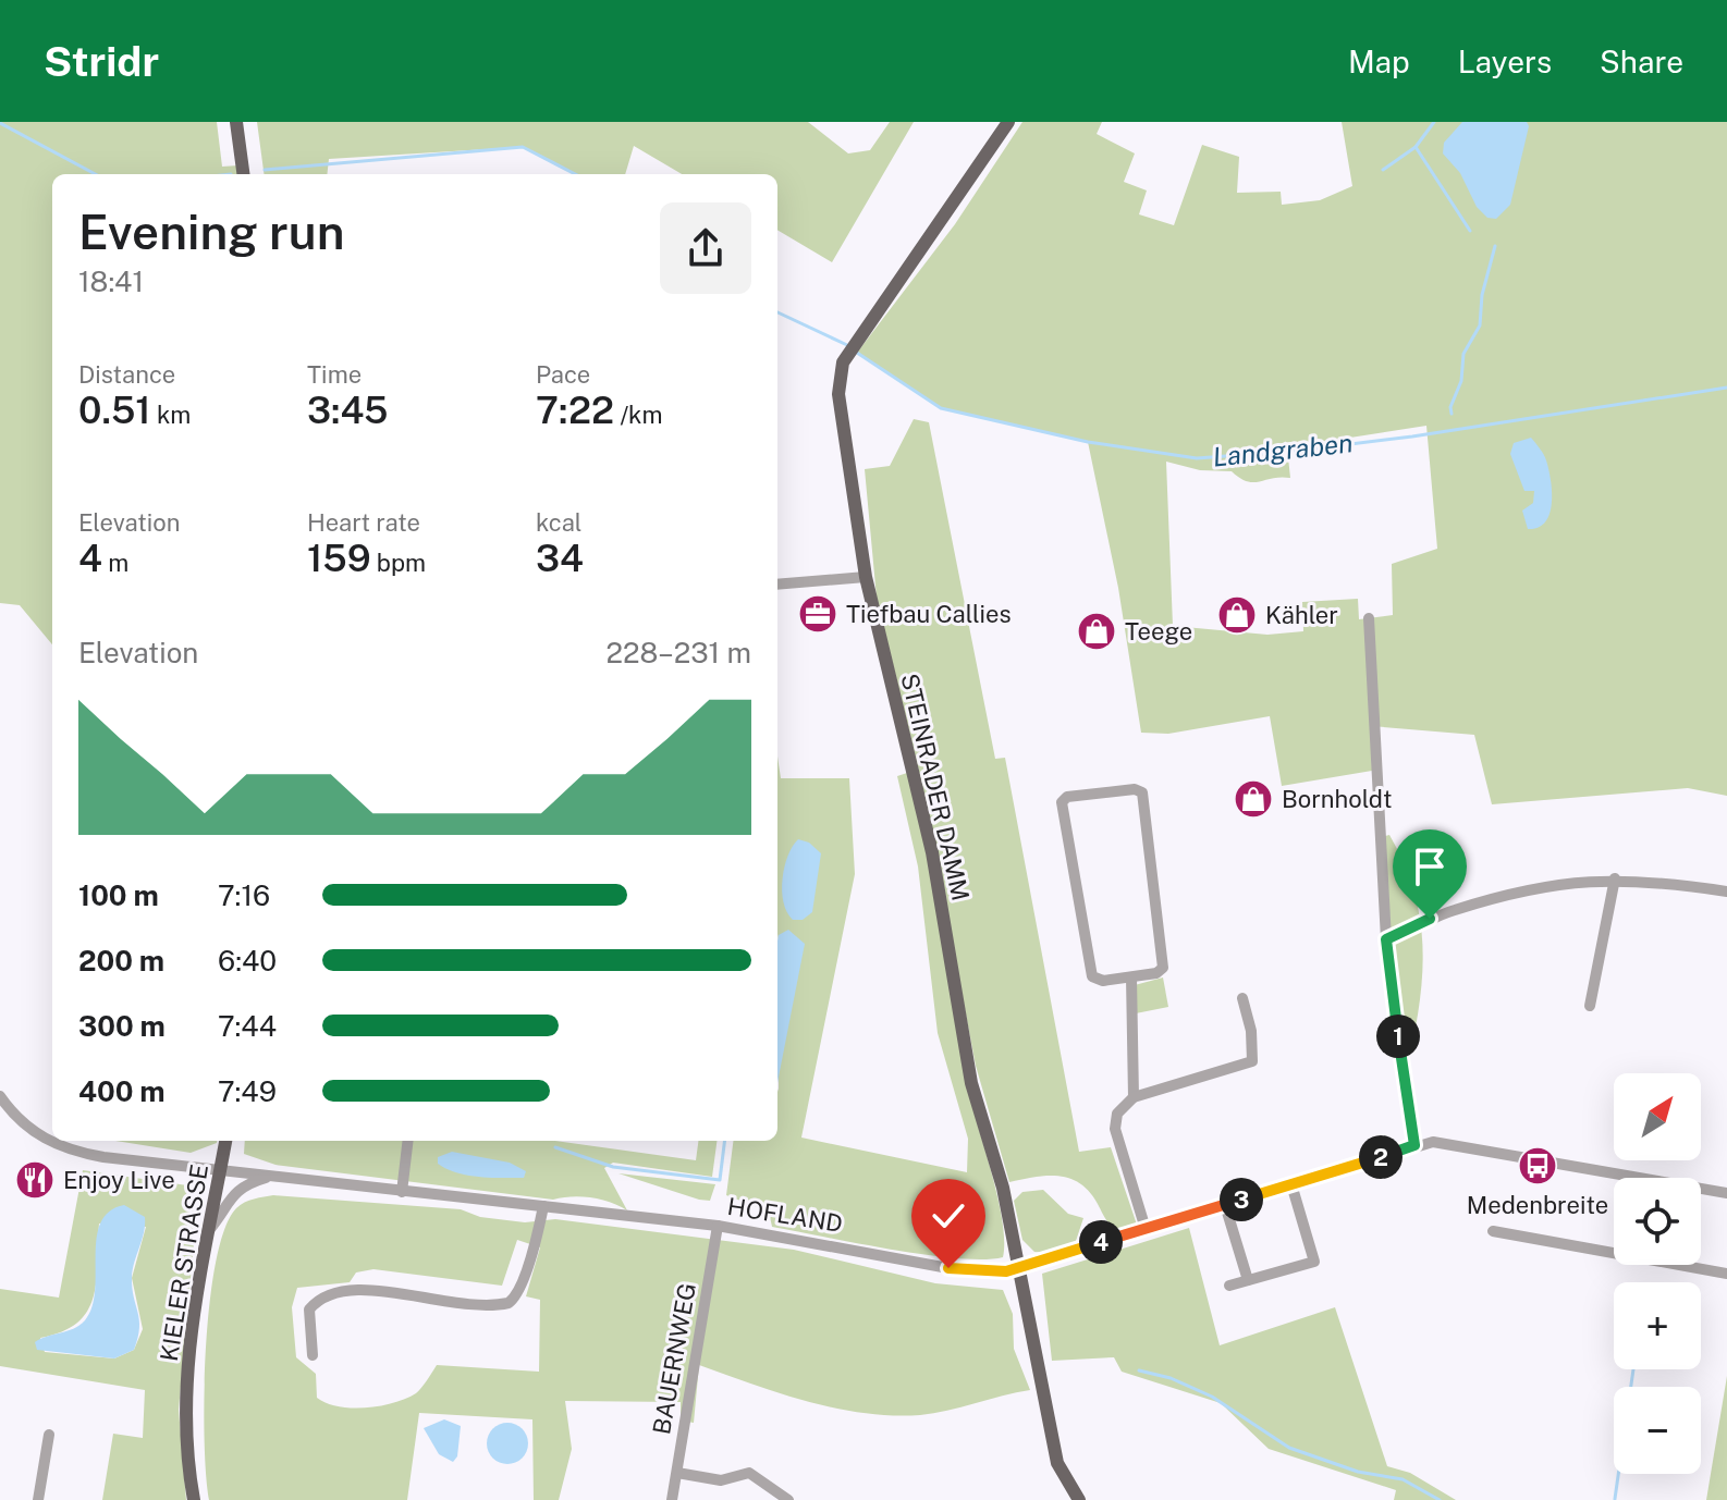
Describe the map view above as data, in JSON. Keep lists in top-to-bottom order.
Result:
{
  "streets": {
    "main road": ["STEINRADER DAMM", "KIELER STRASSE"],
    "street": ["HOFLAND", "BAUERNWEG"]
  },
  "crossings": [
    ["STEINRADER DAMM", "HOFLAND"],
    ["HOFLAND", "KIELER STRASSE"],
    ["HOFLAND", "BAUERNWEG"]
  ],
  "water": ["Landgraben"],
  "places": {
    "office": ["Tiefbau Callies"],
    "shop": ["Kähler", "Teege", "Bornholdt"],
    "bus stop": ["Medenbreite"],
    "restaurant": ["Enjoy Live"]
  },
  "north": "top right",
  "page": {
    "header": "Stridr",
    "nav": ["Map", "Layers", "Share"],
    "heading": ["Evening run", "18:41"],
    "stats": [
      ["Distance", "0.51 km"],
      ["Time", "3:45"],
      ["Pace", "7:22 /km"],
      ["Elevation", "4 m"],
      ["Heart rate", "159 bpm"],
      ["kcal", "34"]
    ],
    "chart": ["Elevation", "228–231 m"],
    "list": [
      {
        "name": "100 m",
        "note": "7:16"
      },
      {
        "name": "200 m",
        "note": "6:40"
      },
      {
        "name": "300 m",
        "note": "7:44"
      },
      {
        "name": "400 m",
        "note": "7:49"
      }
    ],
    "pins": [
      "1",
      "2",
      "3",
      "4"
    ],
    "map_buttons": ["+", "−"]
  }
}
